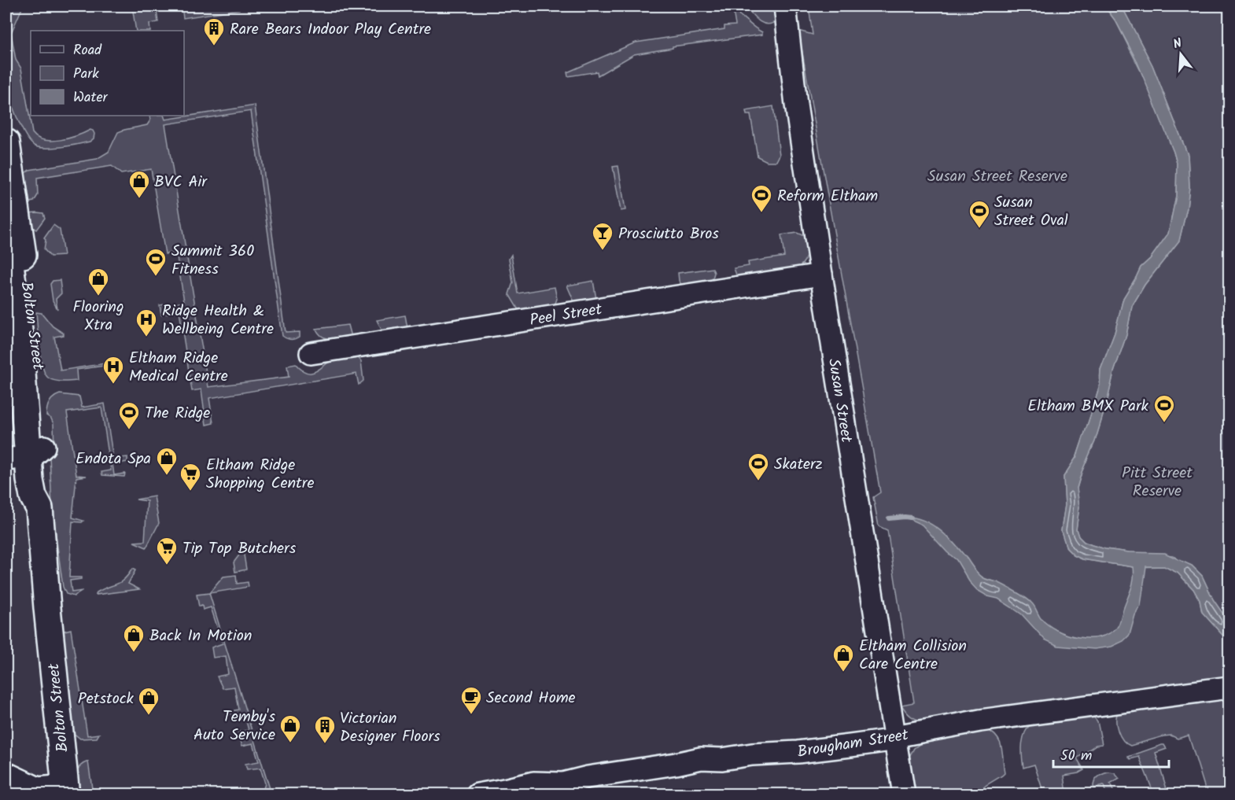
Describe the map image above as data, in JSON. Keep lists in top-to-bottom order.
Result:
{
  "streets": {
    "main road": ["Bolton Street"],
    "street": ["Peel Street", "Susan Street", "Brougham Street"]
  },
  "crossings": [
    ["Peel Street", "Susan Street"],
    ["Susan Street", "Brougham Street"]
  ],
  "parks": ["Susan Street Reserve", "Pitt Street Reserve"],
  "places": {
    "building": ["Rare Bears Indoor Play Centre", "Victorian Designer Floors"],
    "shop": [
      "BVC Air",
      "Flooring Xtra",
      "Endota Spa",
      "Back In Motion",
      "Eltham Collision Care Centre",
      "Petstock",
      "Temby's Auto Service"
    ],
    "sports": [
      "Reform Eltham",
      "Susan Street Oval",
      "Summit 360 Fitness",
      "Eltham BMX Park",
      "The Ridge",
      "Skaterz"
    ],
    "bar": ["Prosciutto Bros"],
    "hospital": ["Ridge Health & Wellbeing Centre", "Eltham Ridge Medical Centre"],
    "supermarket": ["Eltham Ridge Shopping Centre", "Tip Top Butchers"],
    "cafe": ["Second Home"]
  },
  "legend": ["Road", "Park", "Water"],
  "scale_bar": "50 m",
  "north": "top"
}
